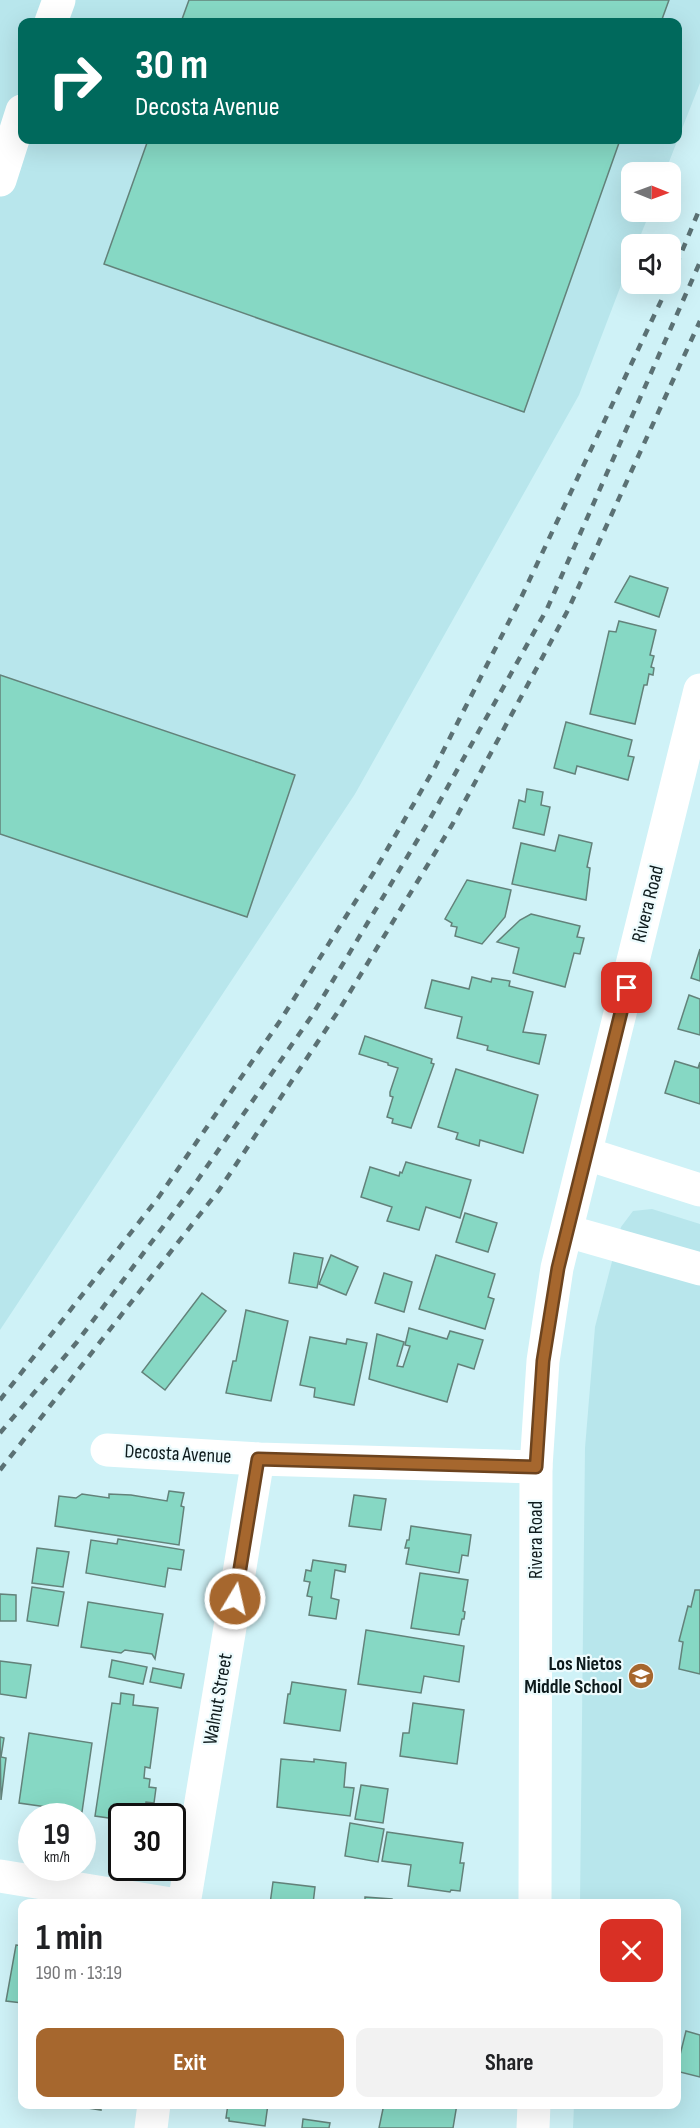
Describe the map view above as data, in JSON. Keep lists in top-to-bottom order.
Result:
{
  "streets": {
    "street": ["Rivera Road", "Decosta Avenue", "Walnut Street"]
  },
  "crossings": [
    ["Rivera Road", "Decosta Avenue"],
    ["Decosta Avenue", "Walnut Street"]
  ],
  "places": {
    "school or university": ["Los Nietos Middle School"]
  },
  "north": "right",
  "page": {
    "turn": ["30 m", "Decosta Avenue"],
    "speed": "19 km/h",
    "limit": "30",
    "heading": ["1 min", "190 m · 13:19"],
    "buttons": ["Exit", "Share"]
  }
}
